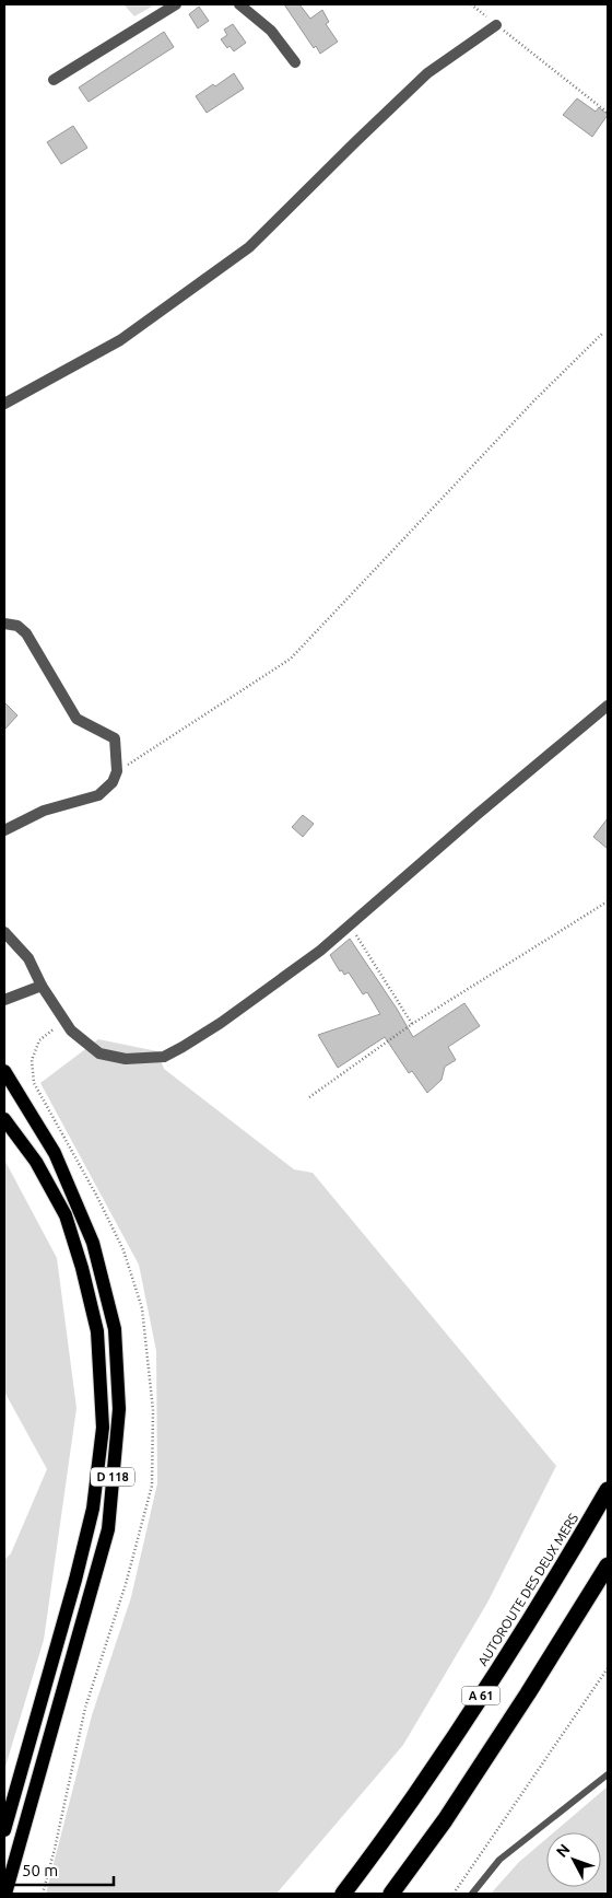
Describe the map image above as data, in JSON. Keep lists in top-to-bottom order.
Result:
{
  "streets": {
    "highway": ["AUTOROUTE DES DEUX MERS", "A 61"],
    "main road": ["D 118"]
  },
  "scale_bar": "50 m",
  "north": "top left"
}
